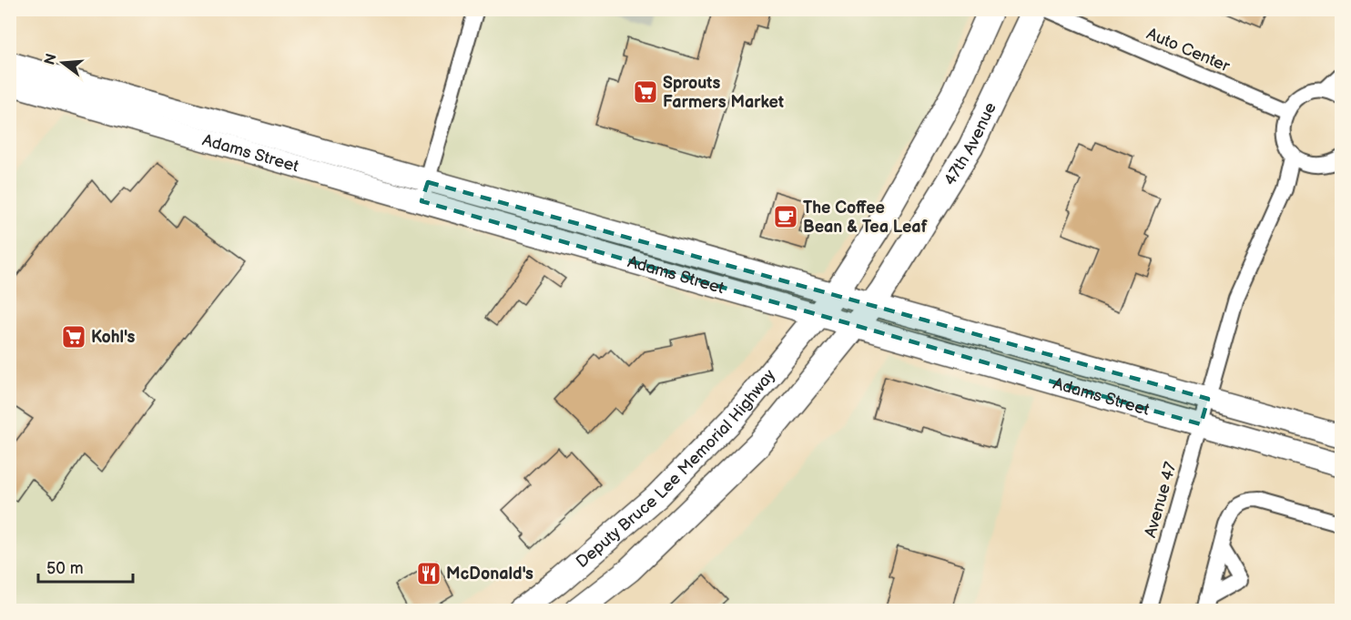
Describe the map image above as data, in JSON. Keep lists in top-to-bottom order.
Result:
{
  "streets": {
    "main road": ["47th Avenue", "Deputy Bruce Lee Memorial Highway"],
    "street": ["Auto Center", "Adams Street", "Avenue 47"]
  },
  "crossings": [
    ["47th Avenue", "Adams Street"],
    ["Adams Street", "Deputy Bruce Lee Memorial Highway"],
    ["Adams Street", "Avenue 47"]
  ],
  "places": {
    "supermarket": ["Sprouts Farmers Market", "Kohl's"],
    "cafe": ["The Coffee Bean & Tea Leaf"],
    "restaurant": ["McDonald's"]
  },
  "scale_bar": "50 m",
  "north": "left"
}
